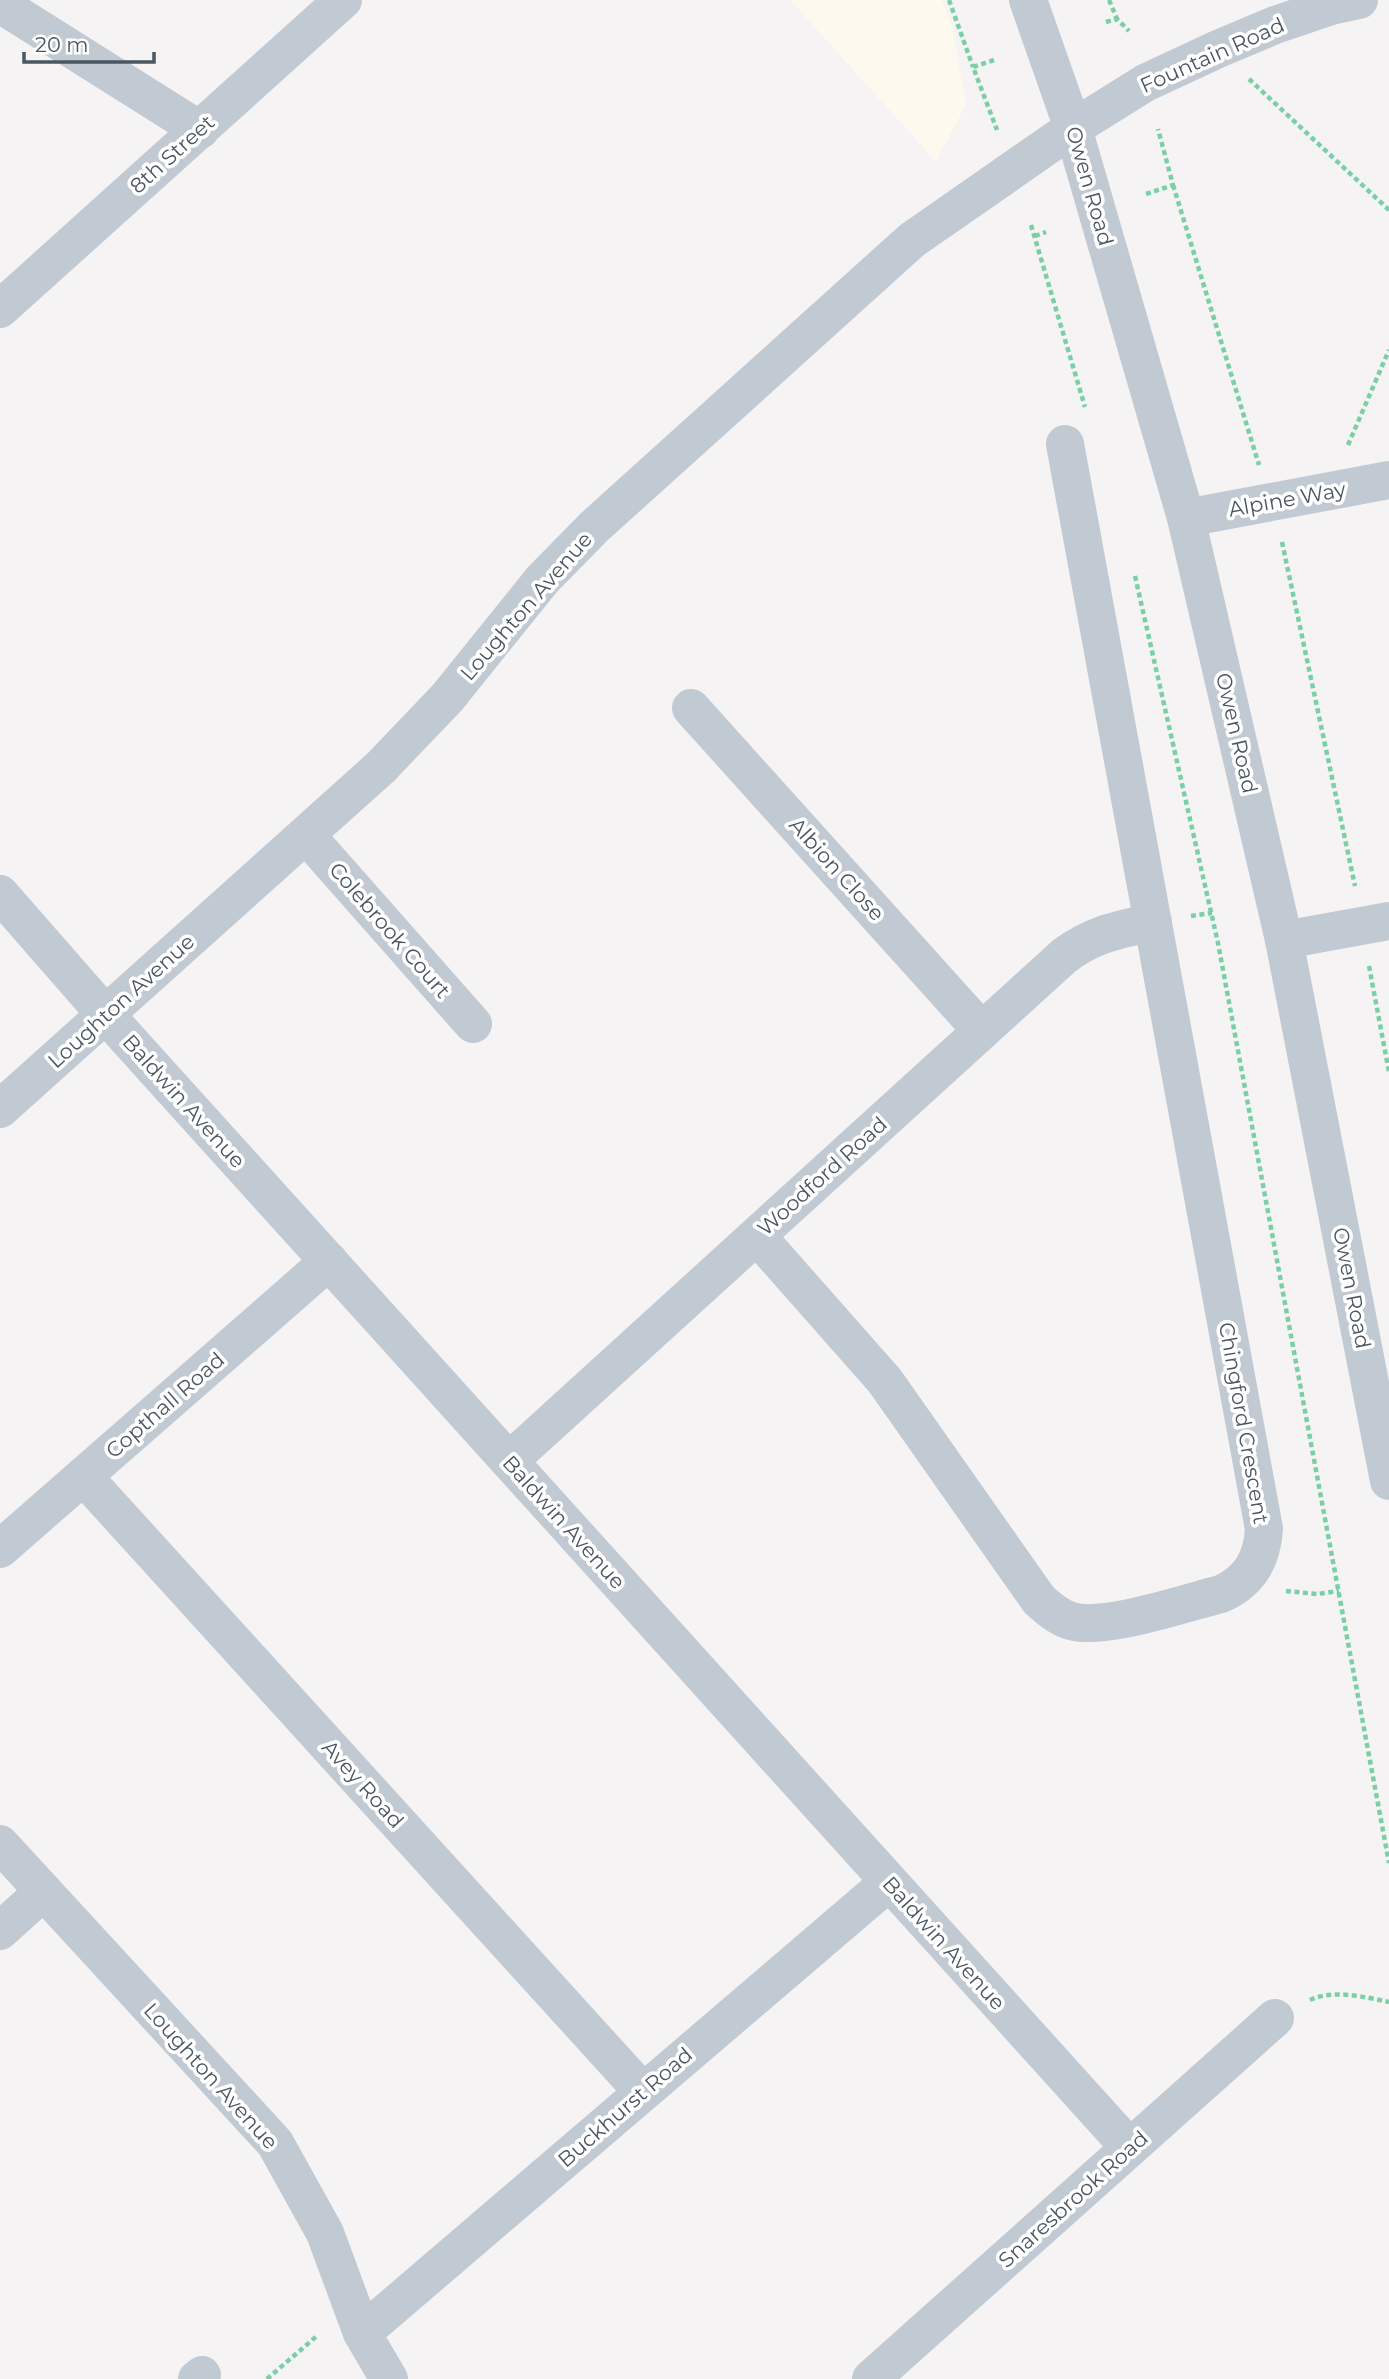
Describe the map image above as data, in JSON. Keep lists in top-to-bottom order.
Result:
{
  "streets": {
    "street": [
      "Fountain Road",
      "8th Street",
      "Owen Road",
      "Alpine Way",
      "Loughton Avenue",
      "Albion Close",
      "Colebrook Court",
      "Baldwin Avenue",
      "Woodford Road",
      "Copthall Road",
      "Chingford Crescent",
      "Avey Road",
      "Buckhurst Road",
      "Snaresbrook Road"
    ]
  },
  "crossings": [
    ["Fountain Road", "Owen Road"],
    ["Fountain Road", "Loughton Avenue"],
    ["Owen Road", "Alpine Way"],
    ["Owen Road", "Loughton Avenue"],
    ["Loughton Avenue", "Colebrook Court"],
    ["Loughton Avenue", "Baldwin Avenue"],
    ["Loughton Avenue", "Buckhurst Road"],
    ["Albion Close", "Woodford Road"],
    ["Baldwin Avenue", "Woodford Road"],
    ["Baldwin Avenue", "Copthall Road"],
    ["Baldwin Avenue", "Buckhurst Road"],
    ["Baldwin Avenue", "Snaresbrook Road"],
    ["Woodford Road", "Chingford Crescent"],
    ["Copthall Road", "Avey Road"],
    ["Avey Road", "Buckhurst Road"]
  ],
  "scale_bar": "20 m"
}
